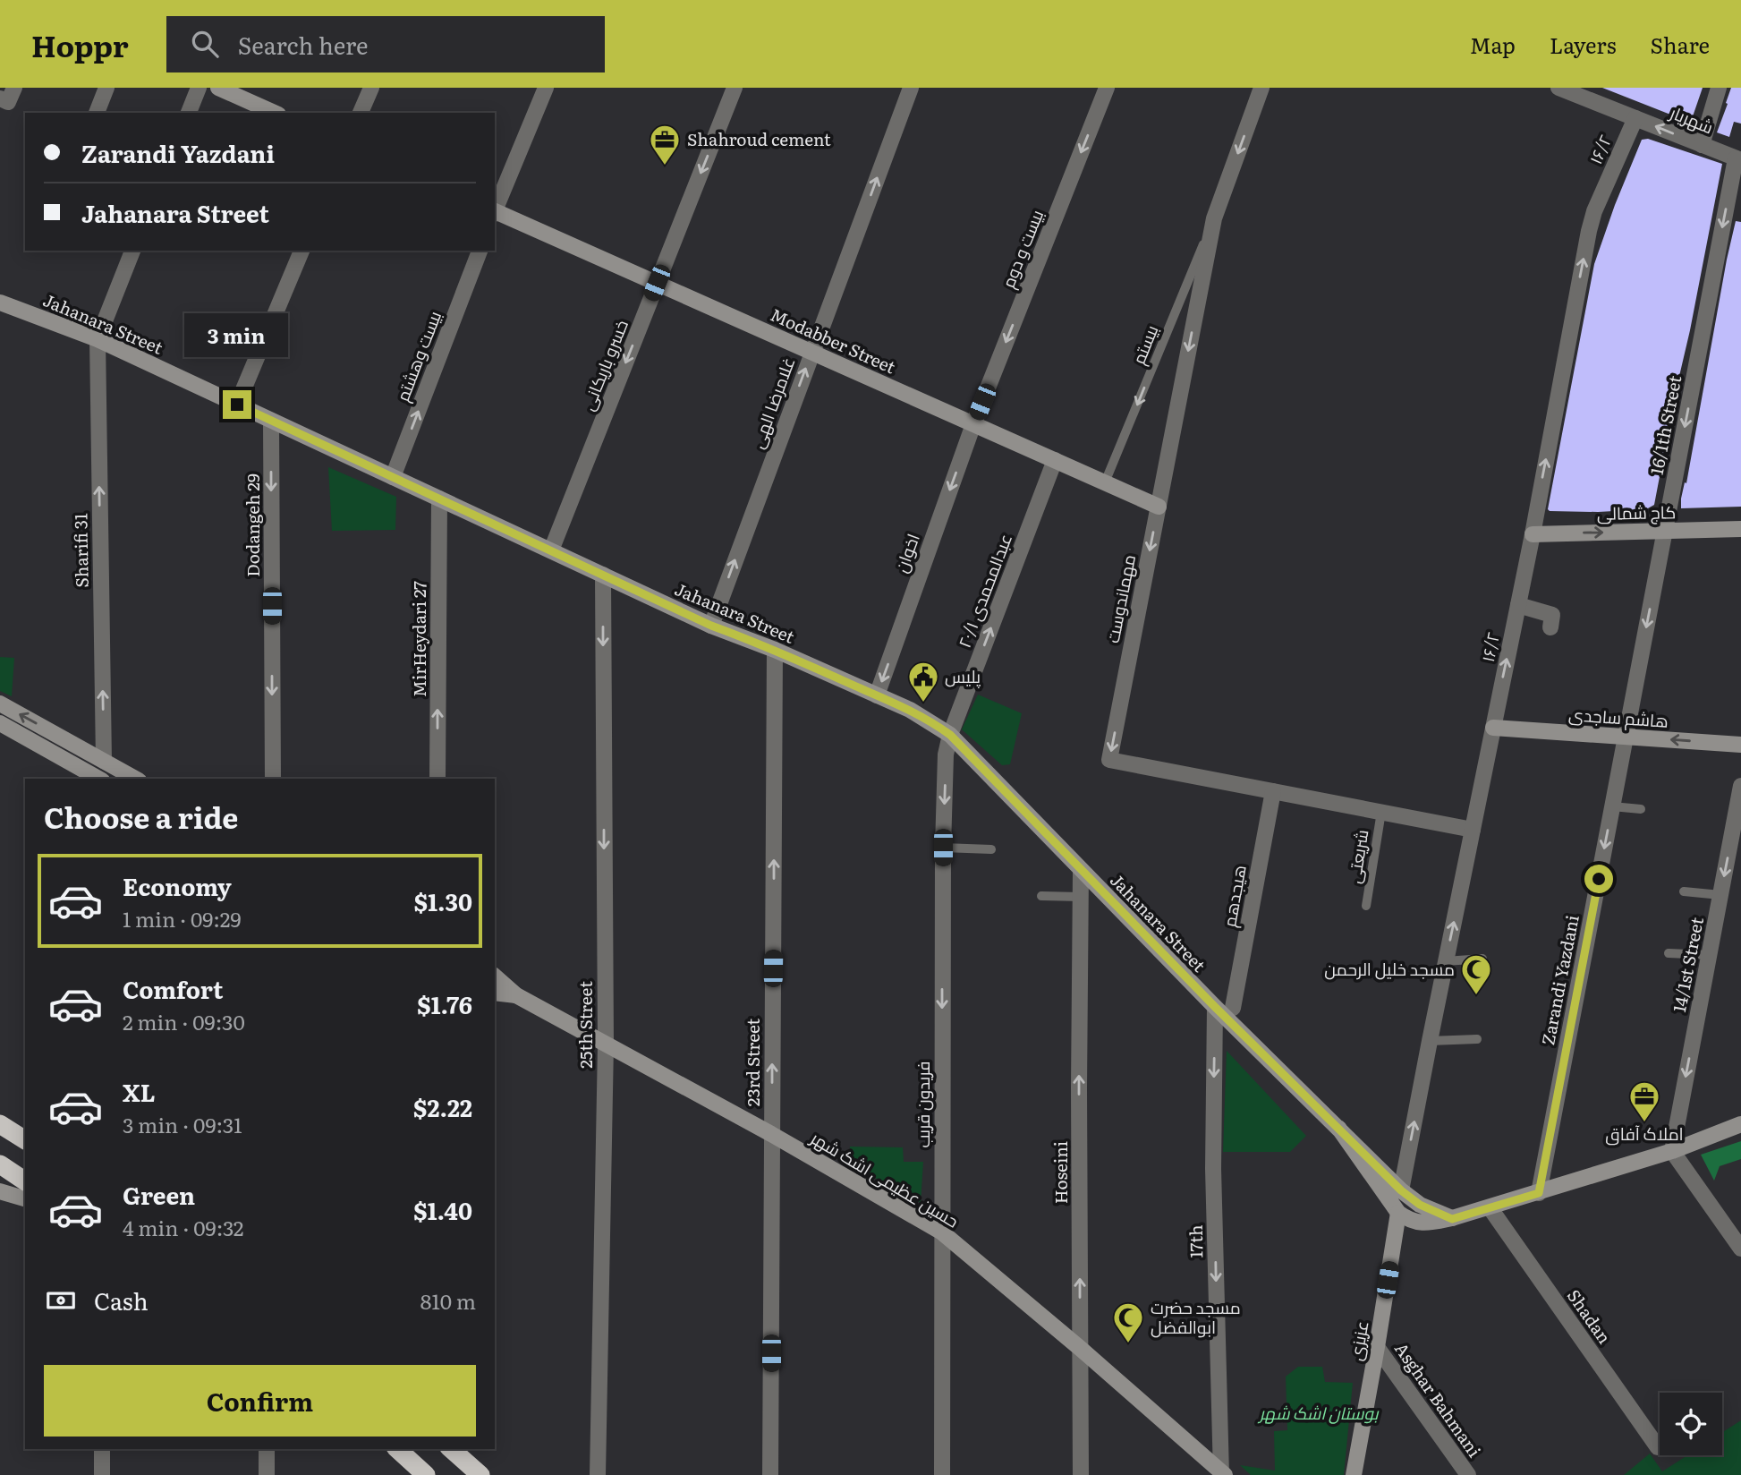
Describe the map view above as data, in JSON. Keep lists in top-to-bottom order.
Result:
{
  "streets": {
    "street": [
      "شهریار",
      "۱۶/۲",
      "بیست و دوم",
      "Jahanara Street",
      "Modabber Street",
      "بیست وهشتم",
      "خسرو باریکانی",
      "غلامرضا الهی",
      "16/1th Street",
      "کاج شمالی",
      "Dodangeh 29",
      "Sharifi 31",
      "اخوان",
      "عبدالمحمدی ۲۰/۱",
      "مهماندوست",
      "MirHeydari 27",
      "هاشم ساجدی",
      "هیجدهم",
      "14/1st Street",
      "Zarandi Yazdani",
      "25th Street",
      "23rd Street",
      "فریدون قریب",
      "Hoseini",
      "حسین عظیمی اشک شهر",
      "17th",
      "Shadan",
      "عزیزی",
      "Asghar Bahmani"
    ],
    "lane": ["بیستم", "شریعتی"]
  },
  "crossings": [
    ["شهریار", "۱۶/۲"],
    ["شهریار", "16/1th Street"],
    ["۱۶/۲", "کاج شمالی"],
    ["۱۶/۲", "مهماندوست"],
    ["۱۶/۲", "هاشم ساجدی"],
    ["بیست و دوم", "Modabber Street"],
    ["بیست و دوم", "اخوان"],
    ["Jahanara Street", "بیست وهشتم"],
    ["Jahanara Street", "خسرو باریکانی"],
    ["Jahanara Street", "غلامرضا الهی"],
    ["Jahanara Street", "Dodangeh 29"],
    ["Jahanara Street", "Sharifi 31"],
    ["Jahanara Street", "اخوان"],
    ["Jahanara Street", "عبدالمحمدی ۲۰/۱"],
    ["Jahanara Street", "MirHeydari 27"],
    ["Jahanara Street", "25th Street"],
    ["Jahanara Street", "23rd Street"],
    ["Jahanara Street", "فریدون قریب"],
    ["Jahanara Street", "Hoseini"],
    ["Jahanara Street", "17th"],
    ["Modabber Street", "بیستم"],
    ["Modabber Street", "خسرو باریکانی"],
    ["Modabber Street", "غلامرضا الهی"],
    ["Modabber Street", "اخوان"],
    ["Modabber Street", "عبدالمحمدی ۲۰/۱"],
    ["Modabber Street", "مهماندوست"],
    ["بیستم", "مهماندوست"],
    ["16/1th Street", "کاج شمالی"],
    ["16/1th Street", "هاشم ساجدی"],
    ["16/1th Street", "Zarandi Yazdani"],
    ["عبدالمحمدی ۲۰/۱", "فریدون قریب"],
    ["مهماندوست", "شریعتی"],
    ["مهماندوست", "هیجدهم"],
    ["هاشم ساجدی", "Zarandi Yazdani"],
    ["25th Street", "حسین عظیمی اشک شهر"],
    ["23rd Street", "حسین عظیمی اشک شهر"],
    ["فریدون قریب", "حسین عظیمی اشک شهر"],
    ["Hoseini", "حسین عظیمی اشک شهر"],
    ["حسین عظیمی اشک شهر", "17th"],
    ["عزیزی", "Asghar Bahmani"]
  ],
  "one_way": [
    "شهریار",
    "۱۶/۲",
    "بیست و دوم",
    "بیستم",
    "بیست وهشتم",
    "خسرو باریکانی",
    "غلامرضا الهی",
    "16/1th Street",
    "کاج شمالی",
    "Dodangeh 29",
    "Sharifi 31",
    "اخوان",
    "عبدالمحمدی ۲۰/۱",
    "مهماندوست",
    "MirHeydari 27",
    "هاشم ساجدی",
    "14/1st Street",
    "Zarandi Yazdani",
    "25th Street",
    "23rd Street",
    "فریدون قریب",
    "Hoseini",
    "17th"
  ],
  "parks": ["بوستان اشک شهر"],
  "places": {
    "office": ["Shahroud cement", "املاک آفاق"],
    "public building": ["پلیس"],
    "mosque": ["مسجد خلیل الرحمن", "مسجد حضرت ابوالفضل"]
  },
  "page": {
    "header": "Hoppr",
    "search": "Search here",
    "nav": ["Map", "Layers", "Share"],
    "banner": ["Zarandi Yazdani", "Jahanara Street"],
    "bubble": "3 min",
    "heading": "Choose a ride",
    "list": [
      {
        "name": "Economy",
        "note": "1 min · 09:29",
        "value": "$1.30"
      },
      {
        "name": "Comfort",
        "note": "2 min · 09:30",
        "value": "$1.76"
      },
      {
        "name": "XL",
        "note": "3 min · 09:31",
        "value": "$2.22"
      },
      {
        "name": "Green",
        "note": "4 min · 09:32",
        "value": "$1.40"
      }
    ],
    "pay": ["Cash", "810 m"],
    "buttons": "Confirm"
  }
}
